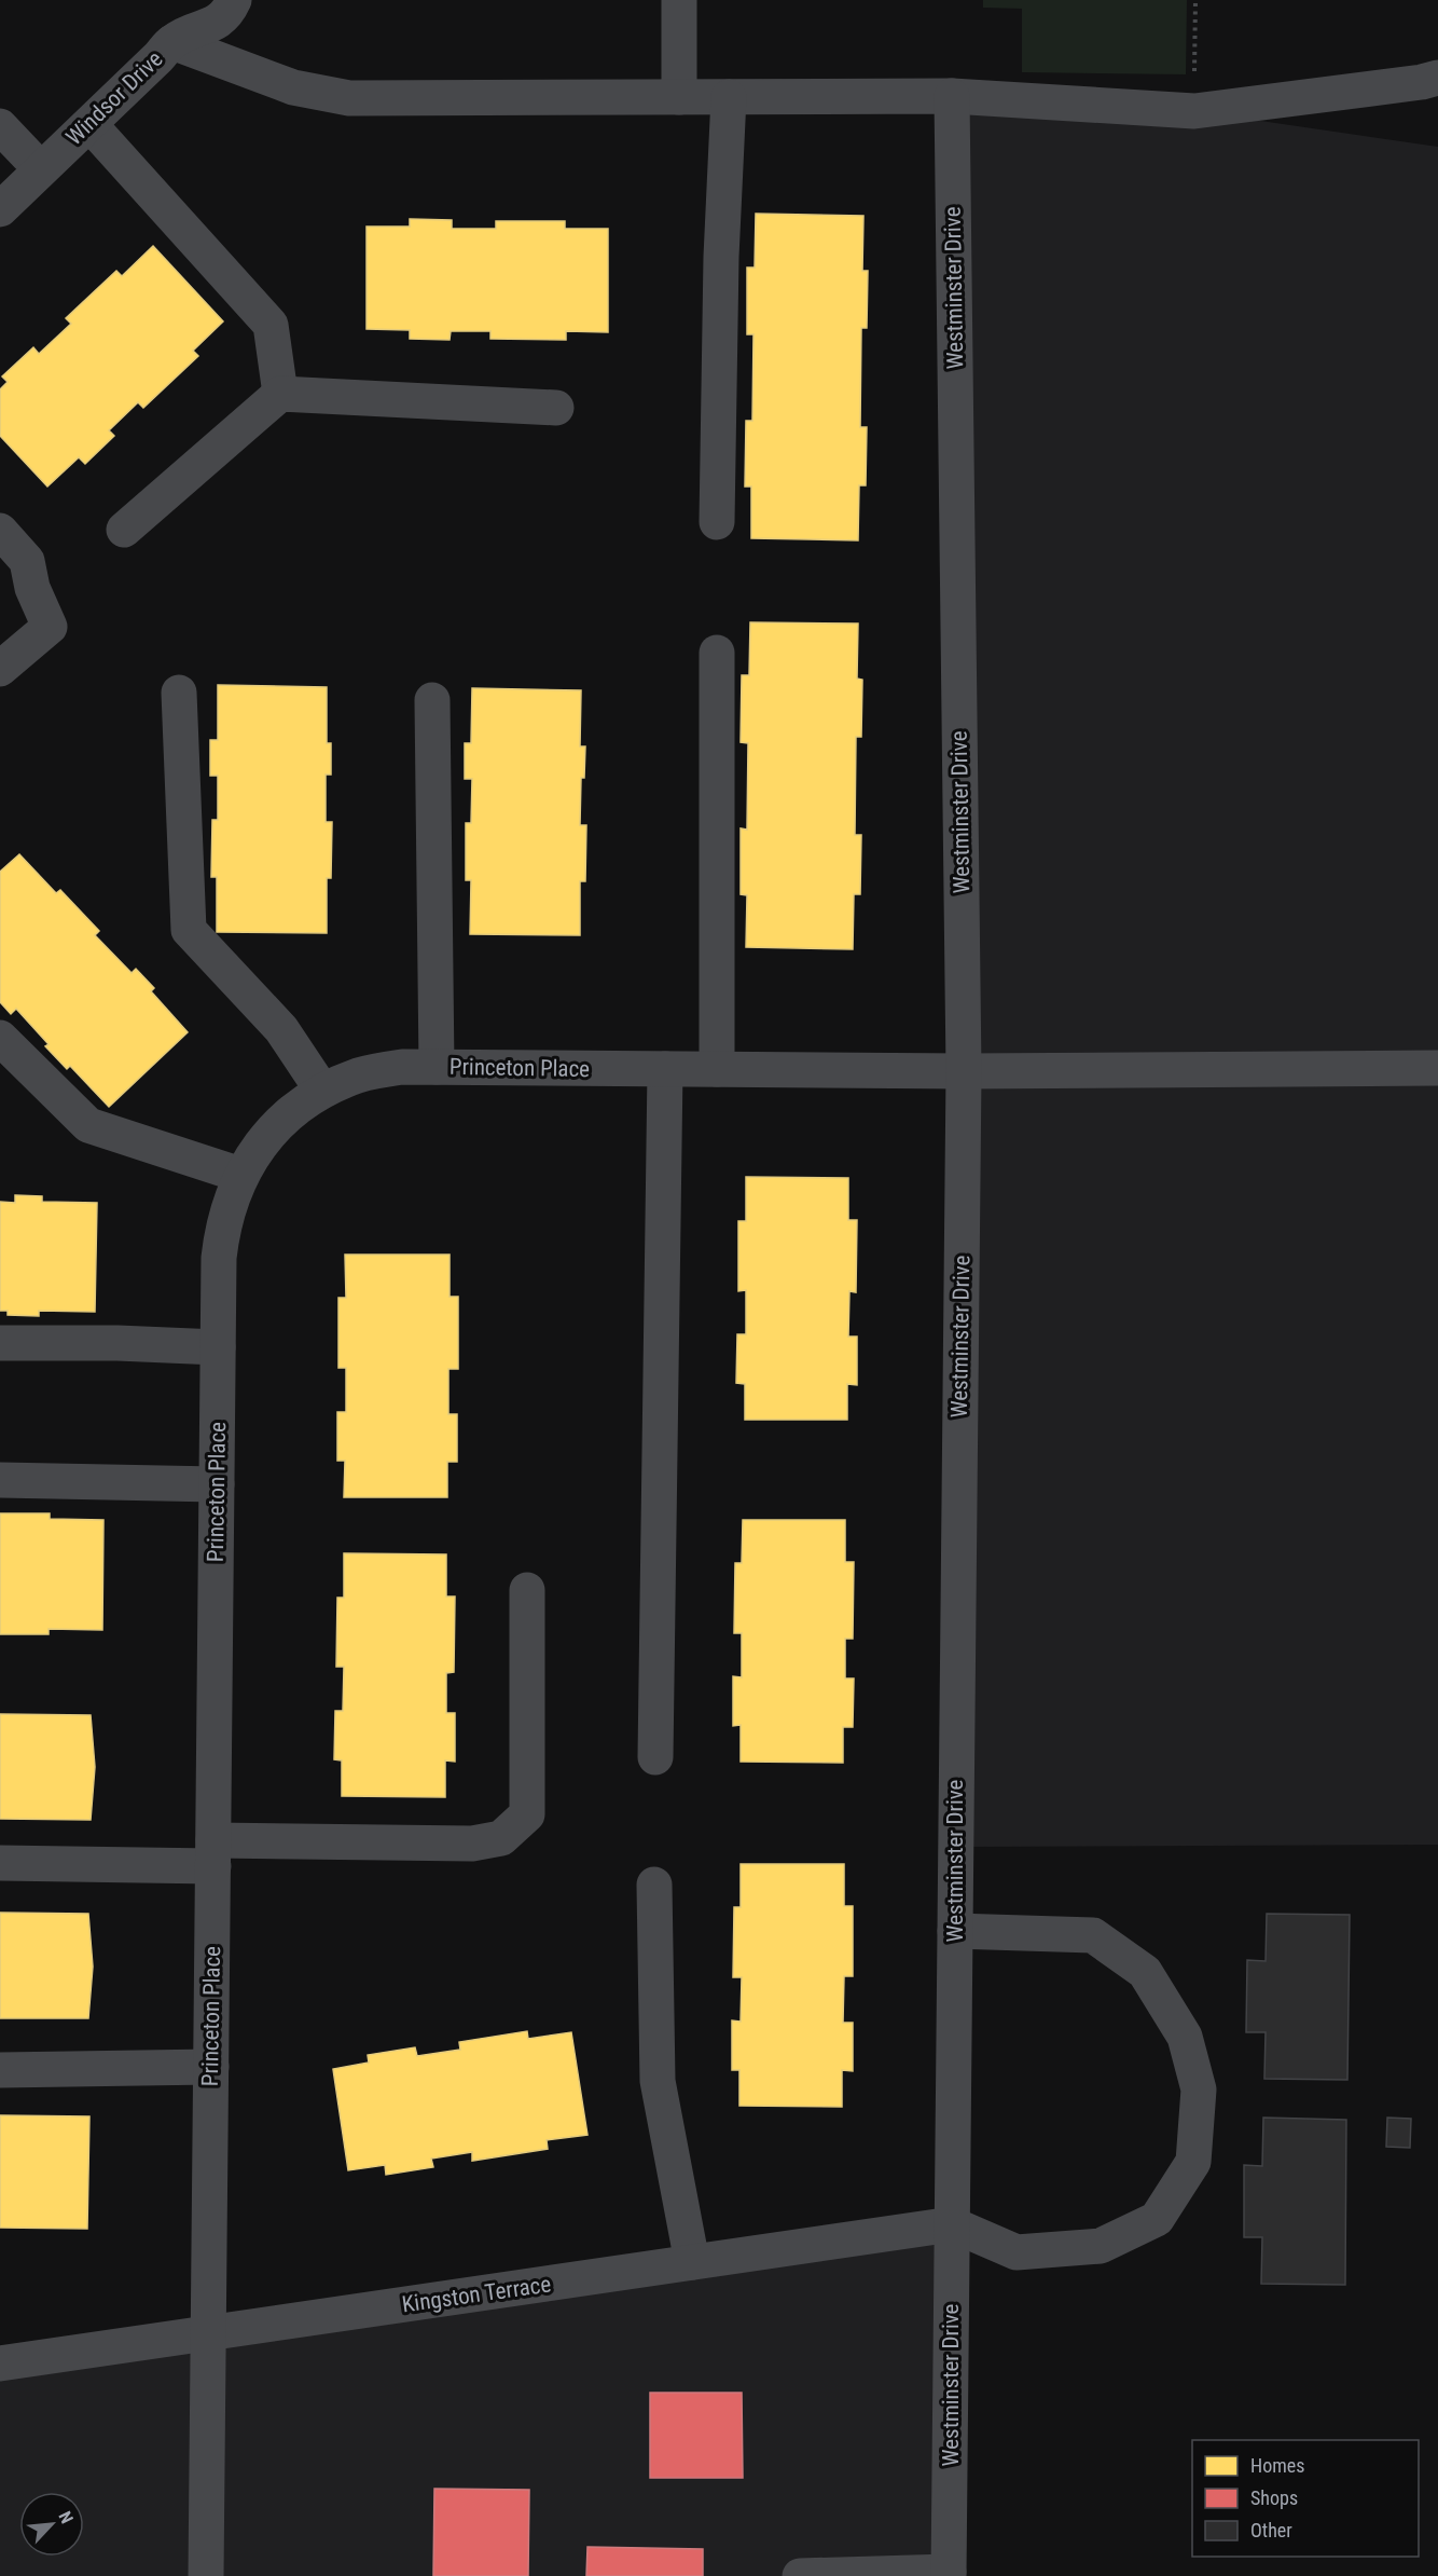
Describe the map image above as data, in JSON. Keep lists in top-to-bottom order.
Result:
{
  "streets": {
    "street": [
      "Windsor Drive",
      "Westminster Drive",
      "Princeton Place",
      "Kingston Terrace"
    ]
  },
  "crossings": [
    ["Westminster Drive", "Princeton Place"],
    ["Westminster Drive", "Kingston Terrace"],
    ["Princeton Place", "Kingston Terrace"]
  ],
  "legend": ["Homes", "Shops", "Other"],
  "north": "top right"
}
